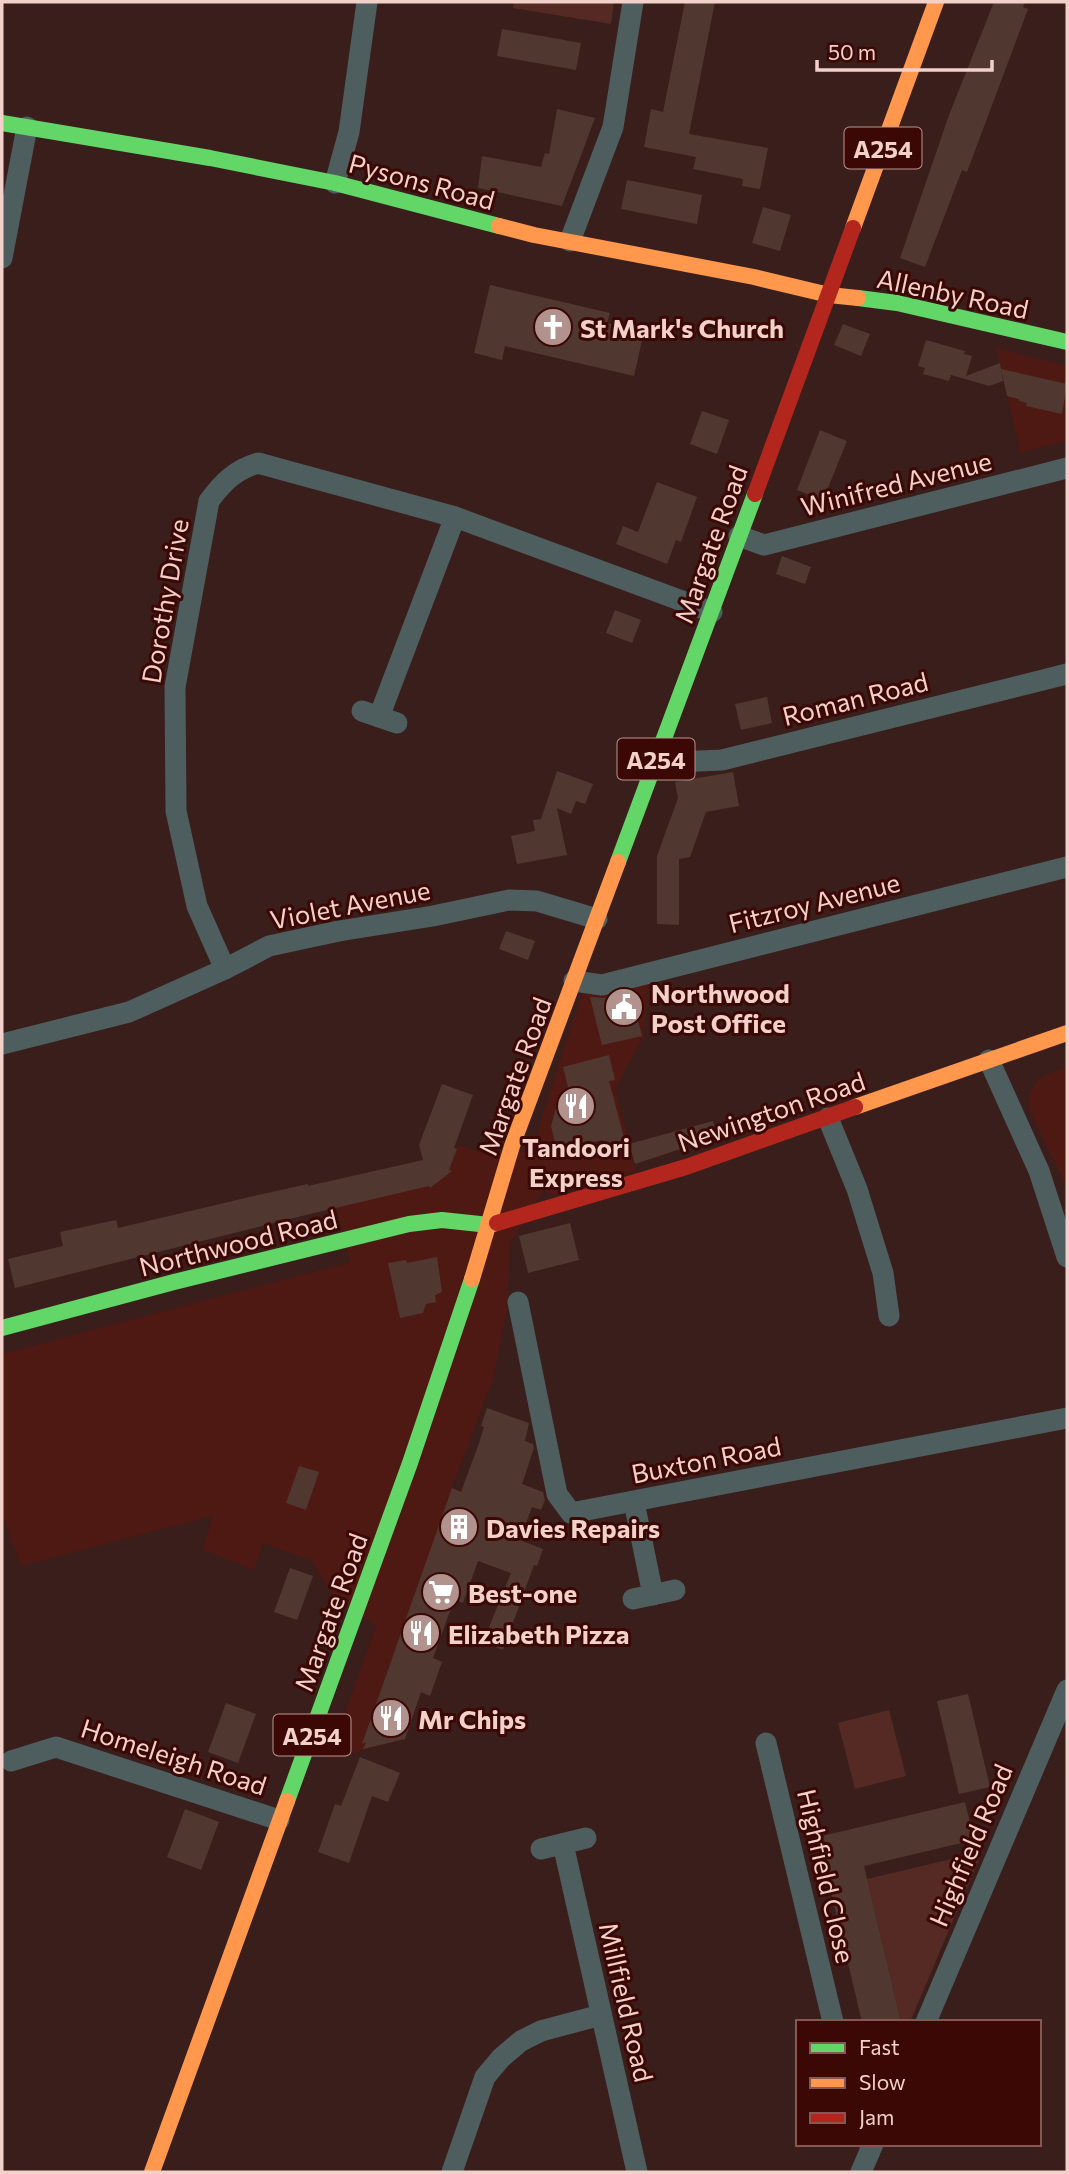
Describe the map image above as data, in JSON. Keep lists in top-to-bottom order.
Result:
{
  "streets": {
    "main road": [
      "A254",
      "Pysons Road",
      "Allenby Road",
      "Margate Road",
      "Newington Road",
      "Northwood Road"
    ],
    "street": [
      "Winifred Avenue",
      "Dorothy Drive",
      "Roman Road",
      "Fitzroy Avenue",
      "Violet Avenue",
      "Buxton Road",
      "Homeleigh Road",
      "Highfield Road",
      "Highfield Close",
      "Millfield Road"
    ]
  },
  "crossings": [
    ["Pysons Road", "Allenby Road"],
    ["Pysons Road", "Margate Road"],
    ["Allenby Road", "Margate Road"],
    ["Winifred Avenue", "Margate Road"],
    ["Margate Road", "Dorothy Drive"],
    ["Margate Road", "Roman Road"],
    ["Margate Road", "Fitzroy Avenue"],
    ["Margate Road", "Violet Avenue"],
    ["Margate Road", "Newington Road"],
    ["Margate Road", "Northwood Road"],
    ["Margate Road", "Homeleigh Road"],
    ["Dorothy Drive", "Violet Avenue"],
    ["Newington Road", "Northwood Road"]
  ],
  "places": {
    "church": ["St Mark's Church"],
    "public building": ["Northwood Post Office"],
    "restaurant": ["Tandoori Express", "Elizabeth Pizza", "Mr Chips"],
    "building": ["Davies Repairs"],
    "supermarket": ["Best-one"]
  },
  "legend": ["Fast", "Slow", "Jam"],
  "scale_bar": "50 m"
}
